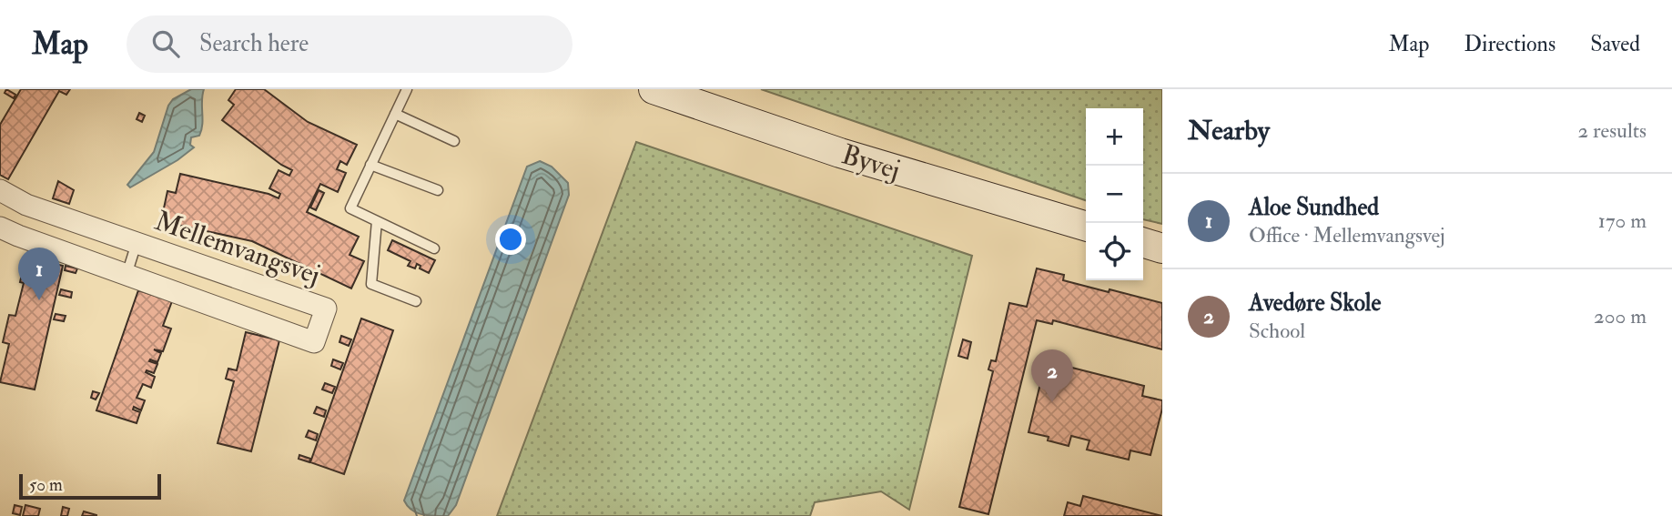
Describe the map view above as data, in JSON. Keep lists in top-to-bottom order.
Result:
{
  "streets": {
    "street": ["Byvej", "Mellemvangsvej"]
  },
  "scale_bar": "50 m",
  "page": {
    "header": "Map",
    "search": "Search here",
    "nav": ["Map", "Directions", "Saved"],
    "heading": ["Nearby", "2 results"],
    "map_buttons": ["+", "−"],
    "list": [
      {
        "mark": "1",
        "name": "Aloe Sundhed",
        "note": "Office · Mellemvangsvej",
        "value": "170 m"
      },
      {
        "mark": "2",
        "name": "Avedøre Skole",
        "note": "School",
        "value": "200 m"
      }
    ],
    "pins": ["1", "2"],
    "scale": "50 m"
  }
}
